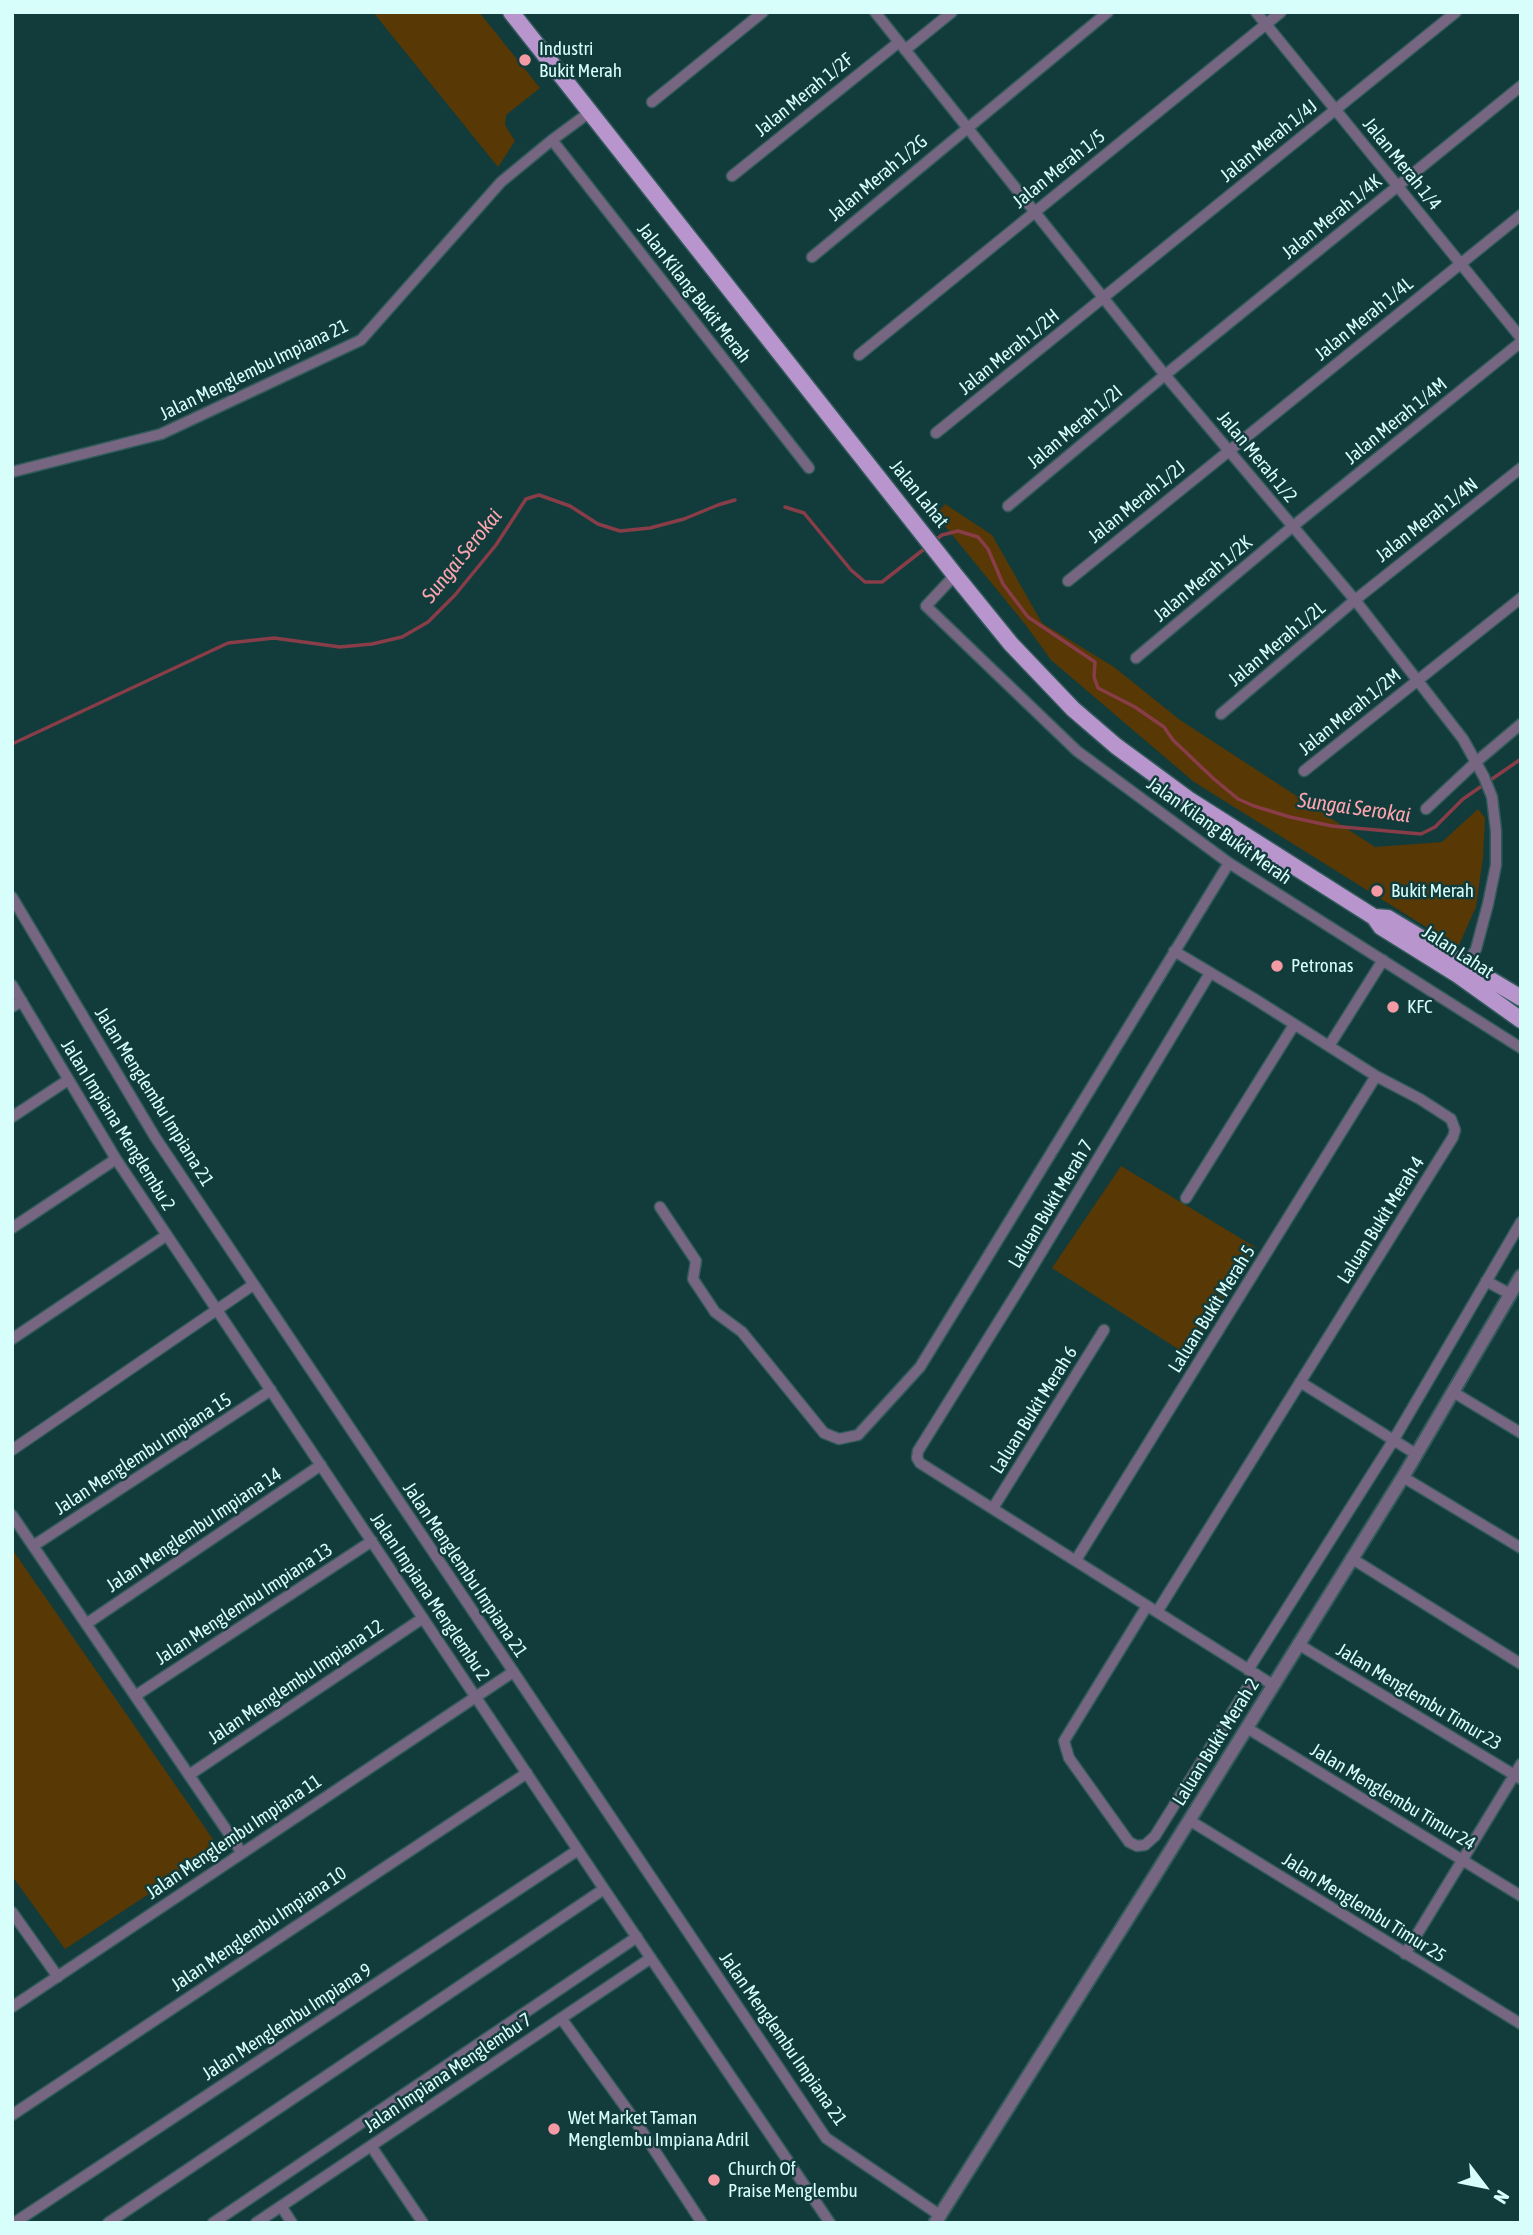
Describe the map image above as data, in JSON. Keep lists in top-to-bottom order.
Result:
{
  "streets": {
    "main road": ["Jalan Lahat"],
    "street": [
      "Jalan Merah 1/2F",
      "Jalan Merah 1/4J",
      "Jalan Merah 1/4",
      "Jalan Merah 1/5",
      "Jalan Merah 1/2G",
      "Jalan Merah 1/4K",
      "Jalan Kilang Bukit Merah",
      "Jalan Merah 1/4L",
      "Jalan Merah 1/2H",
      "Jalan Menglembu Impiana 21",
      "Jalan Merah 1/4M",
      "Jalan Merah 1/2I",
      "Jalan Merah 1/2",
      "Jalan Merah 1/2J",
      "Jalan Merah 1/4N",
      "Jalan Merah 1/2K",
      "Jalan Merah 1/2L",
      "Jalan Merah 1/2M",
      "Jalan Impiana Menglembu 2",
      "Laluan Bukit Merah 7",
      "Laluan Bukit Merah 4",
      "Laluan Bukit Merah 5",
      "Laluan Bukit Merah 6",
      "Jalan Menglembu Impiana 15",
      "Jalan Menglembu Impiana 14",
      "Jalan Menglembu Impiana 13",
      "Jalan Menglembu Impiana 12",
      "Jalan Menglembu Timur 23",
      "Laluan Bukit Merah 2",
      "Jalan Menglembu Timur 24",
      "Jalan Menglembu Impiana 11",
      "Jalan Menglembu Timur 25",
      "Jalan Menglembu Impiana 10",
      "Jalan Menglembu Impiana 9",
      "Jalan Impiana Menglembu 7"
    ]
  },
  "crossings": [
    ["Jalan Merah 1/2F", "Jalan Merah 1/2"],
    ["Jalan Merah 1/4J", "Jalan Merah 1/4"],
    ["Jalan Merah 1/4J", "Jalan Merah 1/2H"],
    ["Jalan Merah 1/4J", "Jalan Merah 1/2"],
    ["Jalan Merah 1/4", "Jalan Merah 1/5"],
    ["Jalan Merah 1/4", "Jalan Merah 1/4K"],
    ["Jalan Merah 1/4", "Jalan Merah 1/4L"],
    ["Jalan Merah 1/4", "Jalan Merah 1/4M"],
    ["Jalan Merah 1/5", "Jalan Merah 1/2"],
    ["Jalan Merah 1/2G", "Jalan Merah 1/2"],
    ["Jalan Merah 1/4K", "Jalan Merah 1/2I"],
    ["Jalan Merah 1/4K", "Jalan Merah 1/2"],
    ["Jalan Kilang Bukit Merah", "Jalan Menglembu Impiana 21"],
    ["Jalan Kilang Bukit Merah", "Jalan Lahat"],
    ["Jalan Merah 1/4L", "Jalan Merah 1/2"],
    ["Jalan Merah 1/4L", "Jalan Merah 1/2J"],
    ["Jalan Merah 1/2H", "Jalan Merah 1/2"],
    ["Jalan Menglembu Impiana 21", "Jalan Lahat"],
    ["Jalan Menglembu Impiana 21", "Laluan Bukit Merah 2"],
    ["Jalan Menglembu Impiana 21", "Jalan Menglembu Impiana 11"],
    ["Jalan Merah 1/4M", "Jalan Merah 1/2"],
    ["Jalan Merah 1/4M", "Jalan Merah 1/2K"],
    ["Jalan Merah 1/2I", "Jalan Merah 1/2"],
    ["Jalan Merah 1/2", "Jalan Lahat"],
    ["Jalan Merah 1/2", "Jalan Merah 1/2J"],
    ["Jalan Merah 1/2", "Jalan Merah 1/4N"],
    ["Jalan Merah 1/2", "Jalan Merah 1/2K"],
    ["Jalan Merah 1/2", "Jalan Merah 1/2L"],
    ["Jalan Merah 1/2", "Jalan Merah 1/2M"],
    ["Jalan Merah 1/4N", "Jalan Merah 1/2L"],
    ["Jalan Impiana Menglembu 2", "Jalan Menglembu Impiana 15"],
    ["Jalan Impiana Menglembu 2", "Jalan Menglembu Impiana 14"],
    ["Jalan Impiana Menglembu 2", "Jalan Menglembu Impiana 13"],
    ["Jalan Impiana Menglembu 2", "Jalan Menglembu Impiana 12"],
    ["Jalan Impiana Menglembu 2", "Jalan Menglembu Impiana 11"],
    ["Jalan Impiana Menglembu 2", "Jalan Menglembu Impiana 10"],
    ["Jalan Impiana Menglembu 2", "Jalan Menglembu Impiana 9"],
    ["Jalan Impiana Menglembu 2", "Jalan Impiana Menglembu 7"],
    ["Laluan Bukit Merah 7", "Laluan Bukit Merah 4"],
    ["Laluan Bukit Merah 7", "Laluan Bukit Merah 6"],
    ["Laluan Bukit Merah 4", "Laluan Bukit Merah 5"],
    ["Jalan Menglembu Timur 23", "Laluan Bukit Merah 2"],
    ["Laluan Bukit Merah 2", "Jalan Menglembu Timur 24"],
    ["Laluan Bukit Merah 2", "Jalan Menglembu Timur 25"]
  ],
  "water": ["Sungai Serokai"],
  "places": [
    "Industri Bukit Merah",
    "Bukit Merah",
    "Petronas",
    "KFC",
    "Wet Market Taman Menglembu Impiana Adril",
    "Church Of Praise Menglembu"
  ],
  "north": "bottom right"
}
